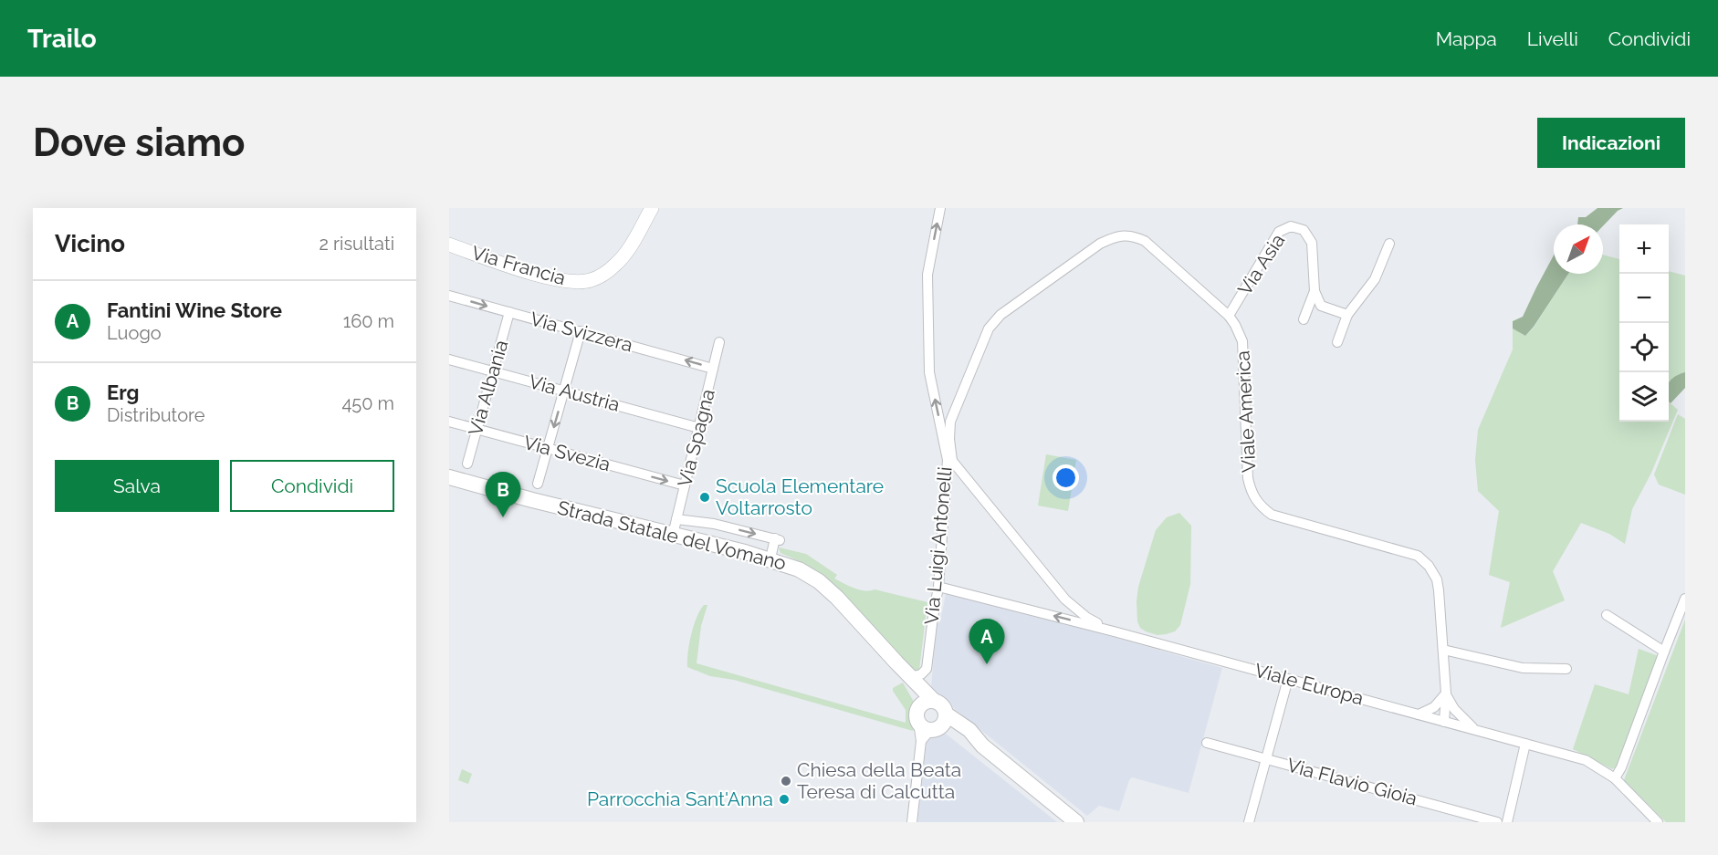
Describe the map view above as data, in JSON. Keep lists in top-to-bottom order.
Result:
{
  "streets": {
    "main road": ["Via Francia", "Strada Statale del Vomano"],
    "street": [
      "Via Asia",
      "Via Svizzera",
      "Via Albania",
      "Via Austria",
      "Viale America",
      "Via Spagna",
      "Via Svezia",
      "Via Luigi Antonelli",
      "Viale Europa",
      "Via Flavio Gioia"
    ]
  },
  "crossings": [
    ["Via Asia", "Viale America"],
    ["Via Svizzera", "Via Albania"],
    ["Via Svizzera", "Via Spagna"],
    ["Via Albania", "Via Austria"],
    ["Via Albania", "Via Svezia"],
    ["Via Austria", "Via Spagna"],
    ["Viale America", "Via Luigi Antonelli"],
    ["Viale America", "Viale Europa"],
    ["Via Spagna", "Via Svezia"],
    ["Via Spagna", "Strada Statale del Vomano"],
    ["Strada Statale del Vomano", "Via Luigi Antonelli"],
    ["Via Luigi Antonelli", "Viale Europa"]
  ],
  "one_way": ["Via Svezia", "Via Luigi Antonelli"],
  "places": ["Scuola Elementare Voltarrosto", "Chiesa della Beata Teresa di Calcutta", "Parrocchia Sant'Anna"],
  "north": "top right",
  "page": {
    "header": "Trailo",
    "nav": ["Mappa", "Livelli", "Condividi"],
    "buttons": [
      "Indicazioni",
      ["Salva", "Condividi"]
    ],
    "title": "Dove siamo",
    "heading": ["Vicino", "2 risultati"],
    "map_buttons": ["+", "−"],
    "list": [
      {
        "mark": "A",
        "name": "Fantini Wine Store",
        "note": "Luogo",
        "value": "160 m"
      },
      {
        "mark": "B",
        "name": "Erg",
        "note": "Distributore",
        "value": "450 m"
      }
    ],
    "pins": ["B", "A"]
  }
}
